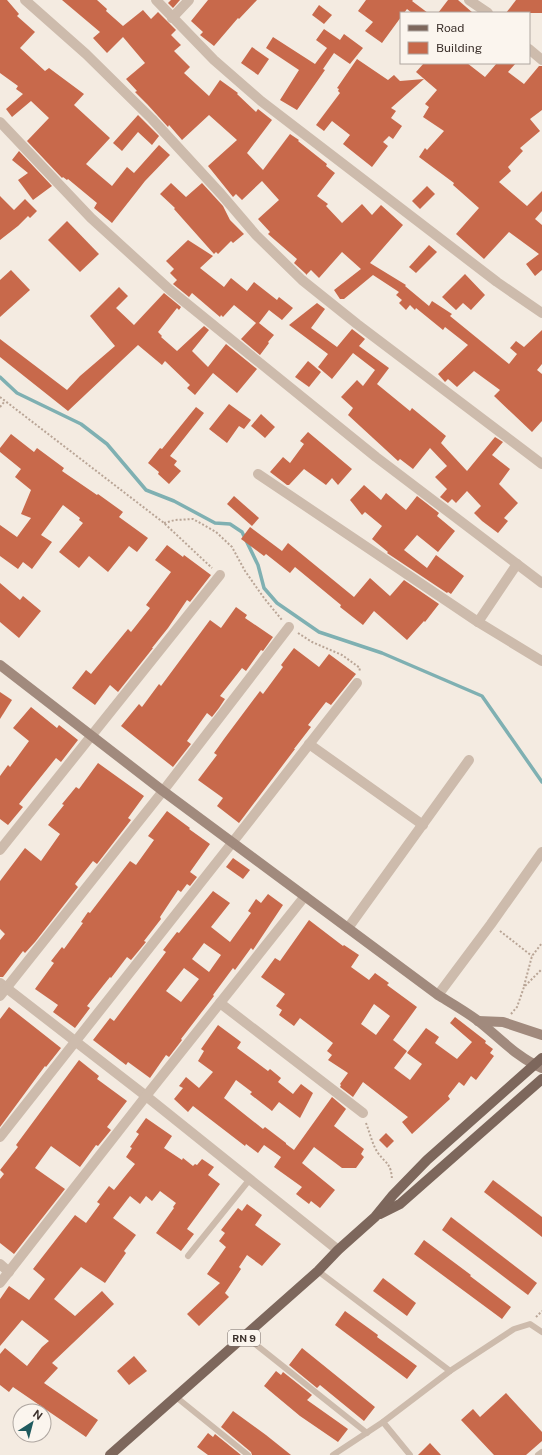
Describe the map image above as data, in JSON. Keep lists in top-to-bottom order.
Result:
{
  "streets": {
    "main road": ["RN 9"]
  },
  "legend": ["Road", "Building"],
  "north": "top right"
}
